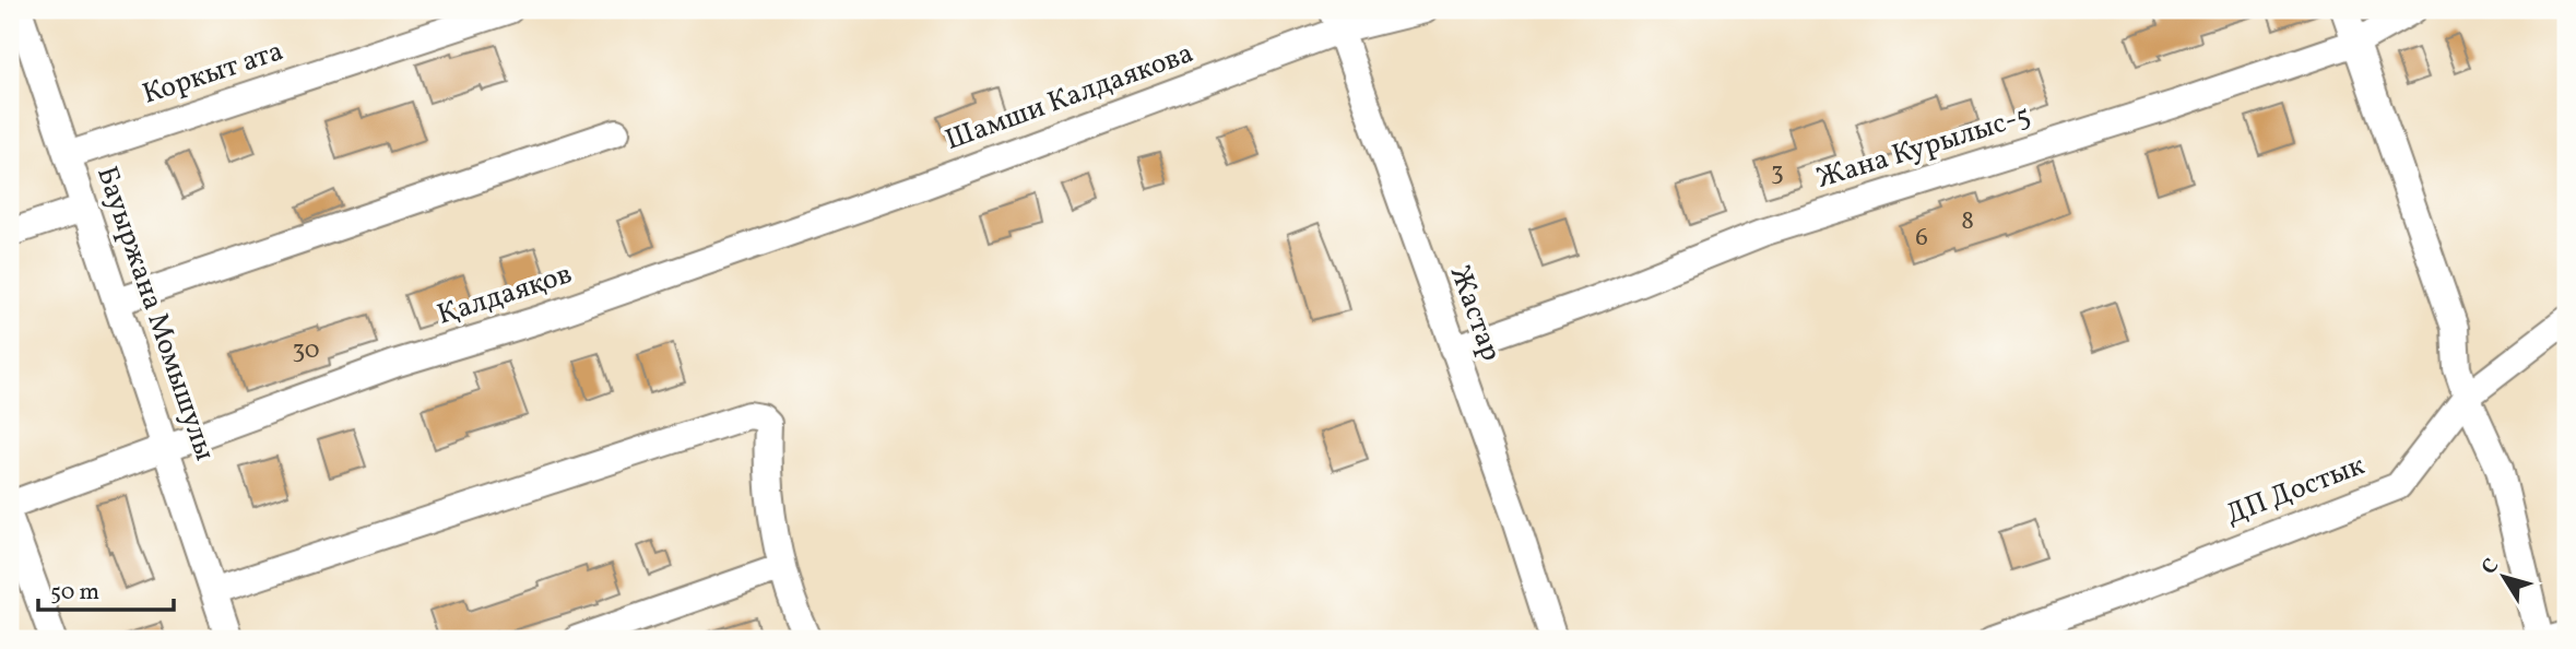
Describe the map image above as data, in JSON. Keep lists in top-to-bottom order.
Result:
{
  "streets": {
    "street": [
      "Коркыт ата",
      "Шамши Калдаякова",
      "Жана Курылыс-5",
      "Қалдаяқов",
      "Бауыржана Момышулы",
      "Жастар",
      "ДП Достык"
    ]
  },
  "crossings": [
    ["Коркыт ата", "Бауыржана Момышулы"],
    ["Шамши Калдаякова", "Қалдаяқов"],
    ["Шамши Калдаякова", "Жастар"],
    ["Жана Курылыс-5", "Жастар"],
    ["Қалдаяқов", "Бауыржана Момышулы"]
  ],
  "house_numbers": [
    "3",
    "8",
    "6",
    "30"
  ],
  "scale_bar": "50 m",
  "north": "top left"
}
